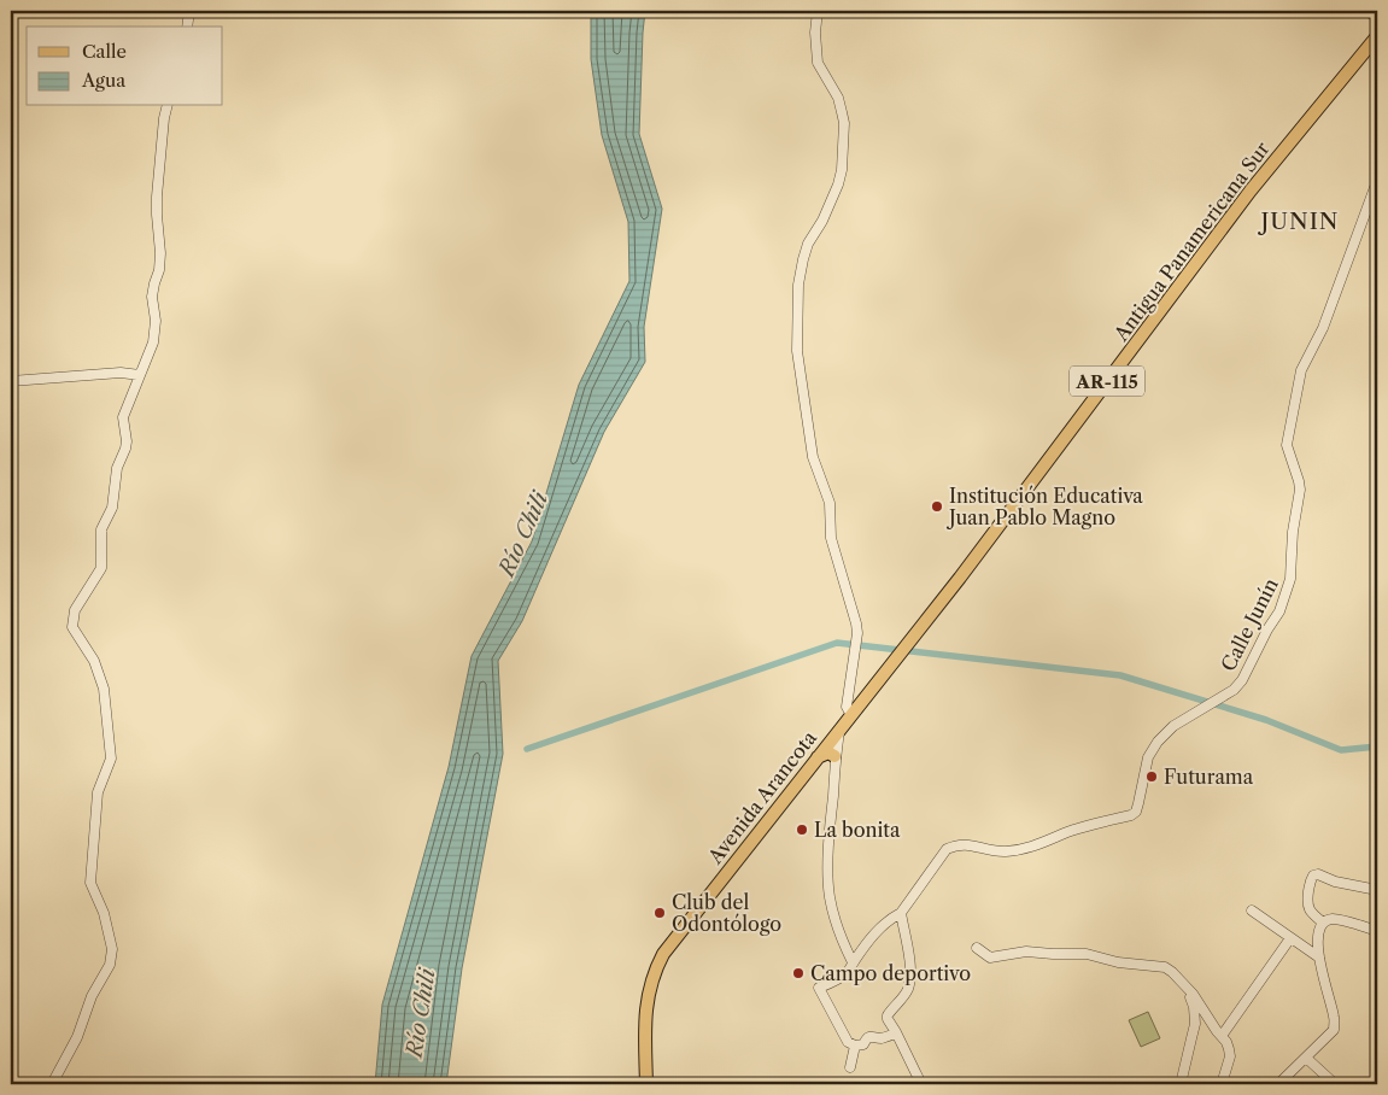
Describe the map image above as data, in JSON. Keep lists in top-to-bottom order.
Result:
{
  "streets": {
    "main road": ["Antigua Panamericana Sur", "AR-115", "Avenida Arancota"],
    "street": ["Calle Junín"]
  },
  "crossings": [
    ["Antigua Panamericana Sur", "Avenida Arancota"]
  ],
  "districts": ["JUNIN"],
  "water": ["Río Chili"],
  "places": [
    "Institución Educativa Juan Pablo Magno",
    "Futurama",
    "La bonita",
    "Club del Odontólogo",
    "Campo deportivo"
  ],
  "legend": ["Calle", "Agua"]
}
